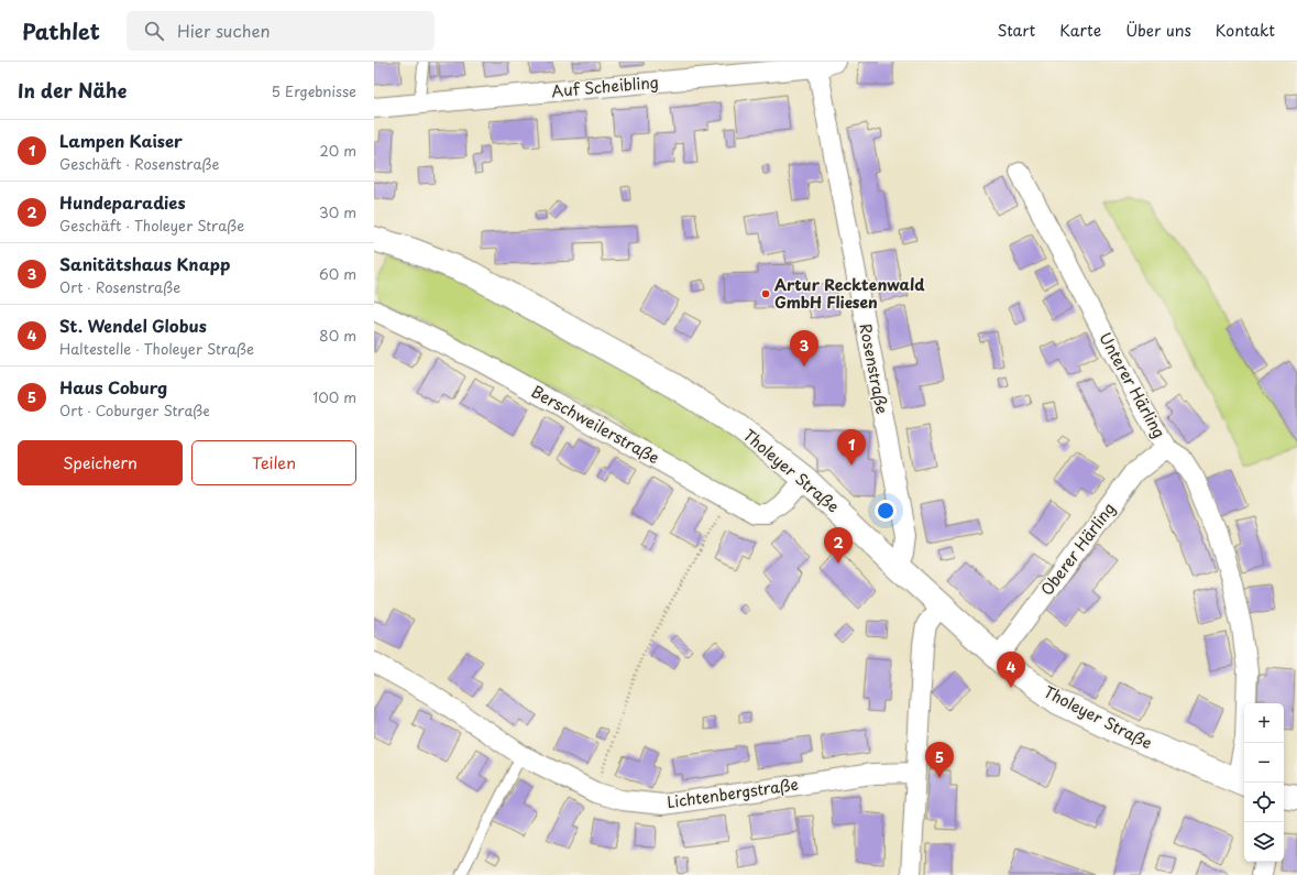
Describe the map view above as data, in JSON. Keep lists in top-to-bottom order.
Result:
{
  "streets": {
    "main road": ["Tholeyer Straße"],
    "street": [
      "Auf Scheibling",
      "Rosenstraße",
      "Unterer Härling",
      "Berschweilerstraße",
      "Oberer Härling",
      "Lichtenbergstraße"
    ]
  },
  "crossings": [
    ["Auf Scheibling", "Rosenstraße"],
    ["Rosenstraße", "Tholeyer Straße"],
    ["Unterer Härling", "Tholeyer Straße"],
    ["Unterer Härling", "Oberer Härling"],
    ["Berschweilerstraße", "Tholeyer Straße"],
    ["Tholeyer Straße", "Oberer Härling"]
  ],
  "places": ["Artur Recktenwald GmbH Fliesen"],
  "page": {
    "header": "Pathlet",
    "search": "Hier suchen",
    "nav": [
      "Start",
      "Karte",
      "Über uns",
      "Kontakt"
    ],
    "heading": ["In der Nähe", "5 Ergebnisse"],
    "list": [
      {
        "mark": "1",
        "name": "Lampen Kaiser",
        "note": "Geschäft · Rosenstraße",
        "value": "20 m"
      },
      {
        "mark": "2",
        "name": "Hundeparadies",
        "note": "Geschäft · Tholeyer Straße",
        "value": "30 m"
      },
      {
        "mark": "3",
        "name": "Sanitätshaus Knapp",
        "note": "Ort · Rosenstraße",
        "value": "60 m"
      },
      {
        "mark": "4",
        "name": "St. Wendel Globus",
        "note": "Haltestelle · Tholeyer Straße",
        "value": "80 m"
      },
      {
        "mark": "5",
        "name": "Haus Coburg",
        "note": "Ort · Coburger Straße",
        "value": "100 m"
      }
    ],
    "pins": [
      "3",
      "1",
      "2",
      "4",
      "5"
    ],
    "buttons": ["Speichern", "Teilen"],
    "map_buttons": ["+", "−"]
  }
}
